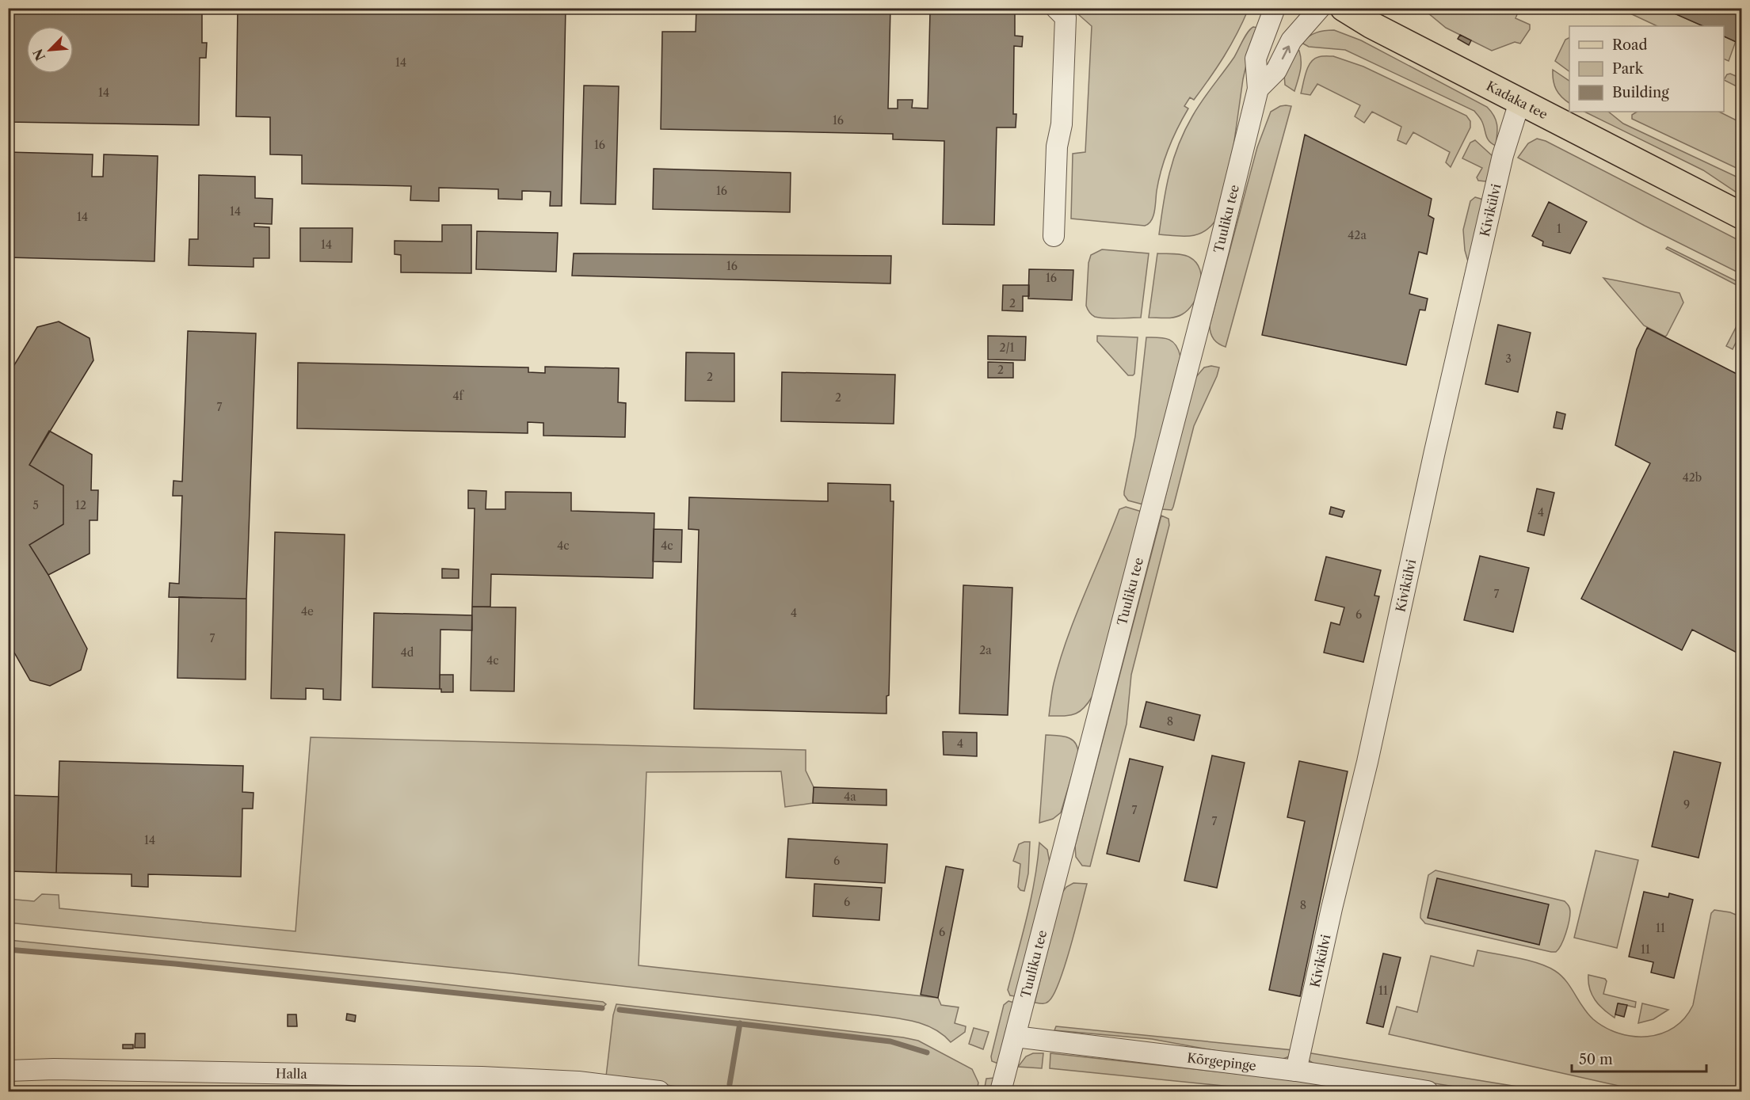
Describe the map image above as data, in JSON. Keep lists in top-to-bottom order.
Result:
{
  "streets": {
    "main road": ["Kadaka tee"],
    "street": [
      "Kivikülvi",
      "Tuuliku tee",
      "Kõrgepinge",
      "Halla"
    ]
  },
  "crossings": [
    ["Kadaka tee", "Kivikülvi"],
    ["Kivikülvi", "Kõrgepinge"],
    ["Tuuliku tee", "Kõrgepinge"]
  ],
  "house_numbers": [
    "14",
    "14",
    "16",
    "16",
    "16",
    "14",
    "14",
    "1",
    "42a",
    "14",
    "16",
    "16",
    "2",
    "2/1",
    "3",
    "2",
    "2",
    "4f",
    "2",
    "7",
    "42b",
    "5",
    "12",
    "4",
    "4c",
    "4c",
    "7",
    "4e",
    "4",
    "6",
    "7",
    "2a",
    "4d",
    "4c",
    "8",
    "4",
    "4a",
    "9",
    "7",
    "7",
    "14",
    "6",
    "6",
    "8",
    "11",
    "6",
    "11",
    "11"
  ],
  "legend": ["Road", "Park", "Building"],
  "scale_bar": "50 m",
  "north": "bottom left"
}
